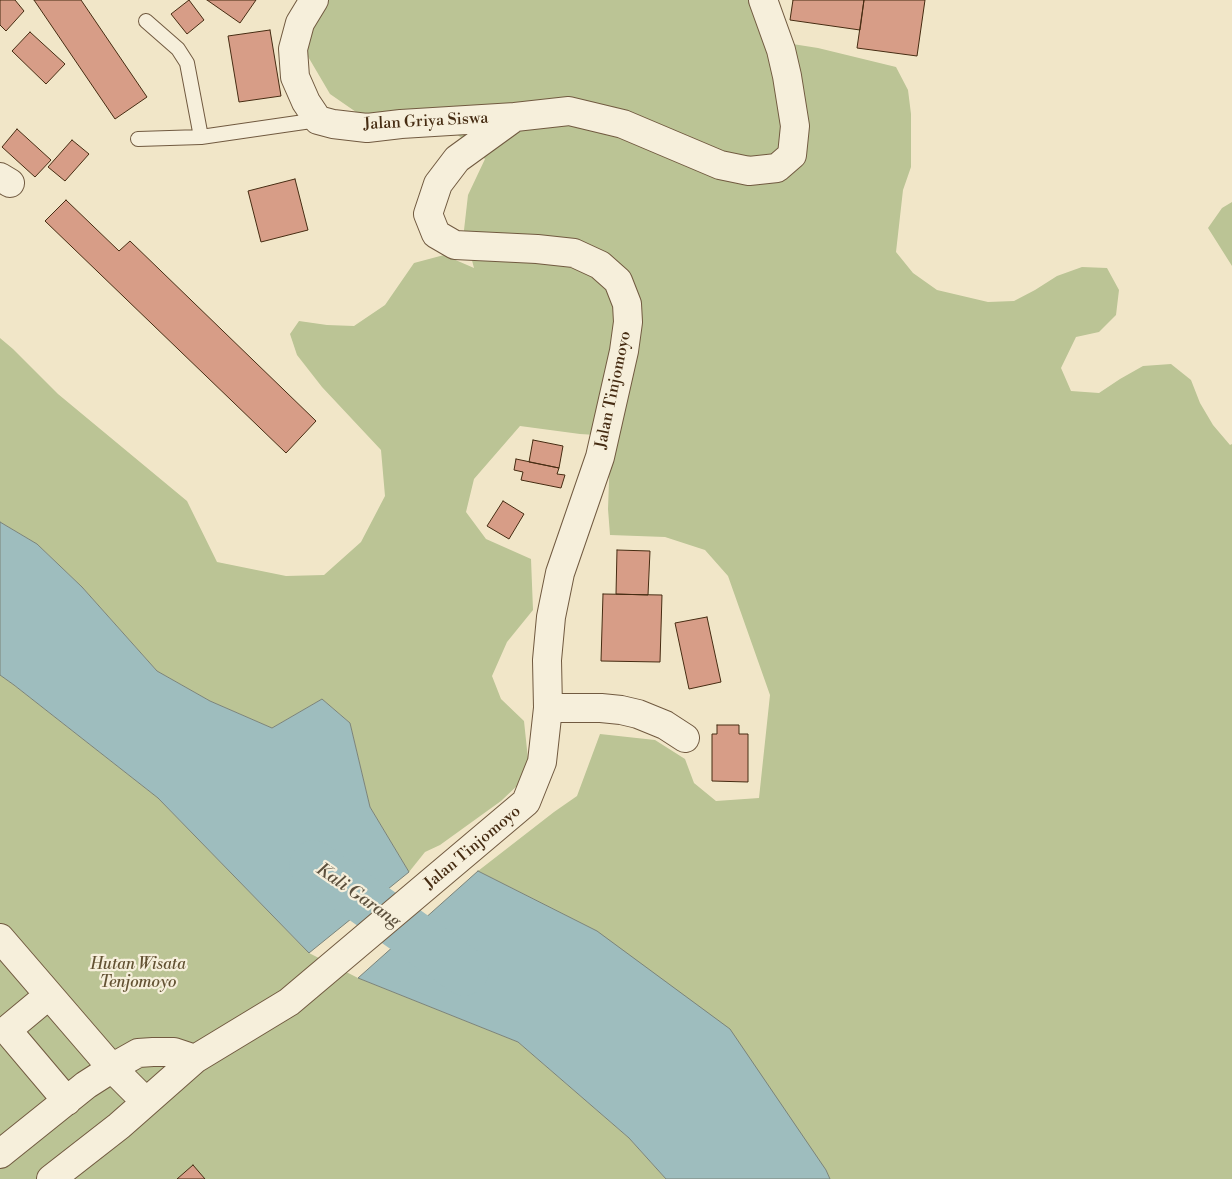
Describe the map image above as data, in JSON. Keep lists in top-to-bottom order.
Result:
{
  "streets": {
    "street": ["Jalan Griya Siswa", "Jalan Tinjomoyo"]
  },
  "crossings": [
    ["Jalan Griya Siswa", "Jalan Tinjomoyo"]
  ],
  "water": ["Kali Garang"],
  "parks": ["Hutan Wisata Tenjomoyo"]
}
